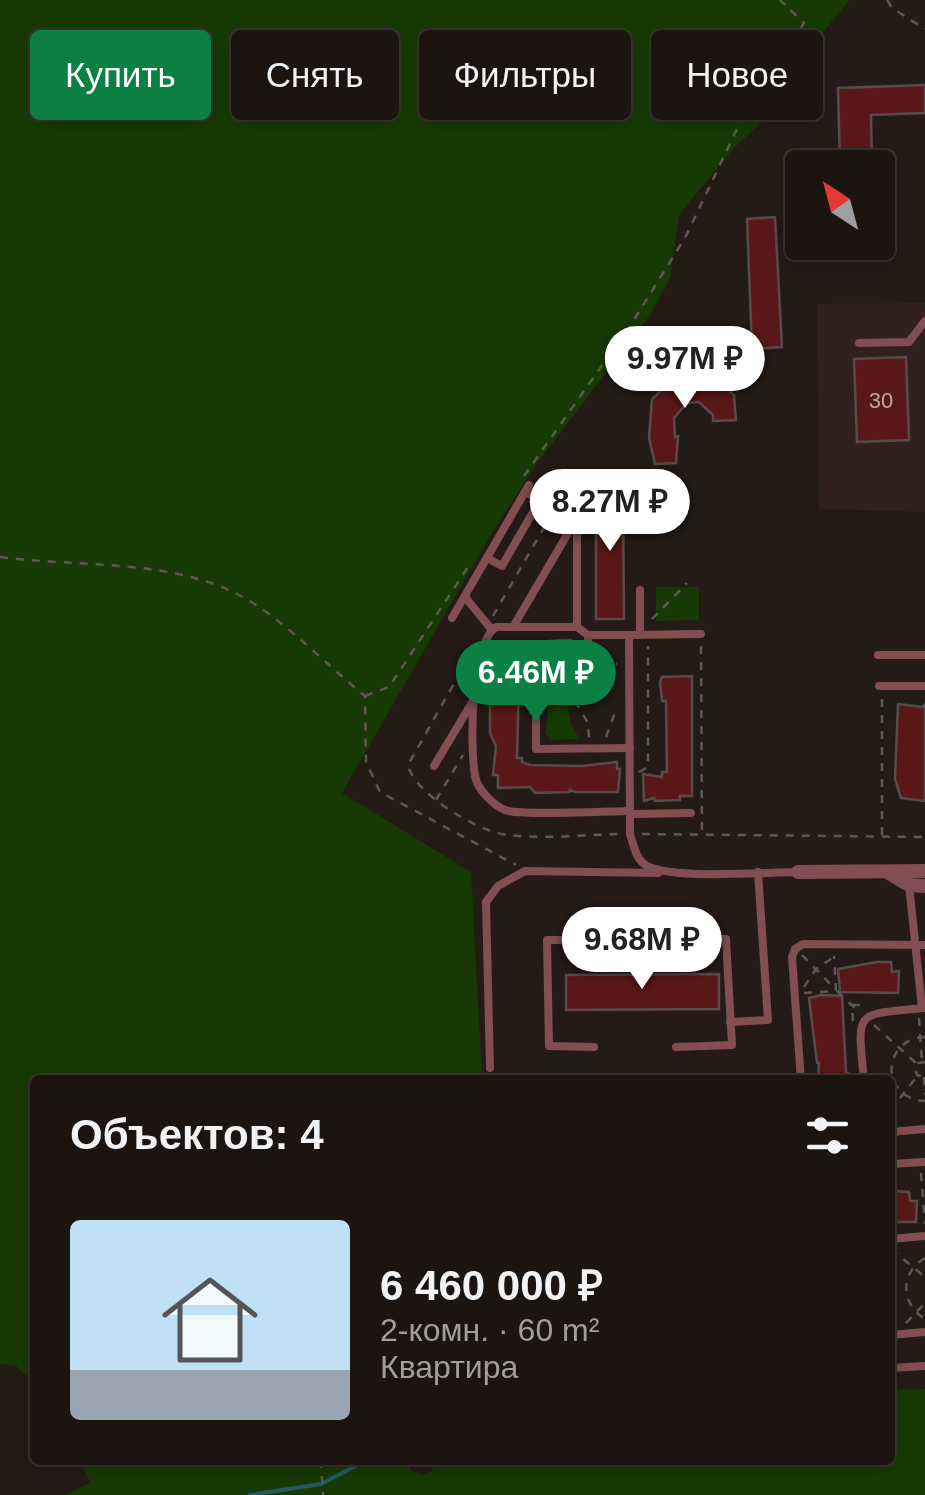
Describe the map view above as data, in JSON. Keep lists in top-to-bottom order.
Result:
{
  "house_numbers": ["30"],
  "north": "top left",
  "page": {
    "chip": [
      "Купить",
      "Снять",
      "Фильтры",
      "Новое"
    ],
    "price": [
      "9.97M ₽",
      "8.27M ₽",
      "6.46M ₽",
      "9.68M ₽"
    ],
    "heading": "Объектов: 4",
    "list": [
      {
        "name": "6 460 000 ₽",
        "note": "2-комн. · 60 m² · Квартира"
      }
    ]
  }
}
